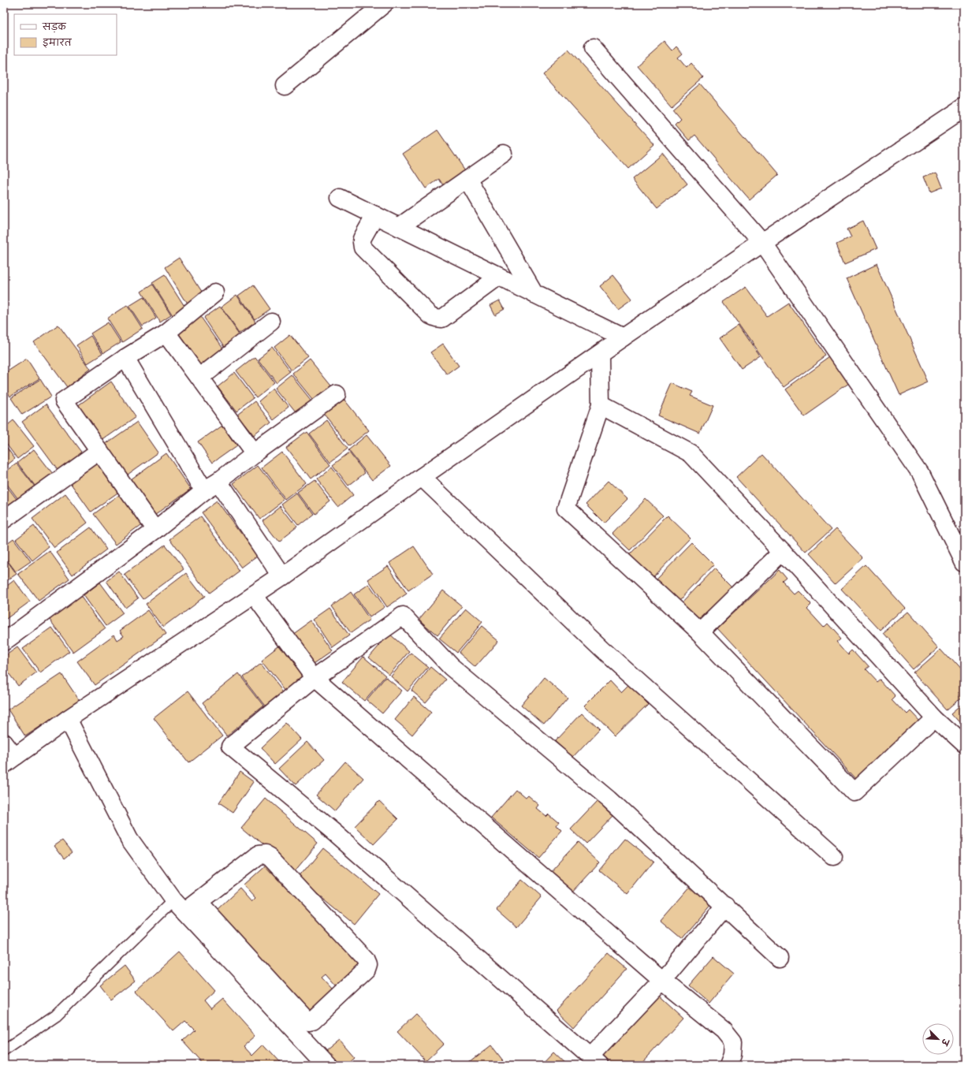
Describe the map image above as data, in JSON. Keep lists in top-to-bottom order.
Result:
{
  "legend": ["सड़क", "इमारत"],
  "north": "bottom right"
}
